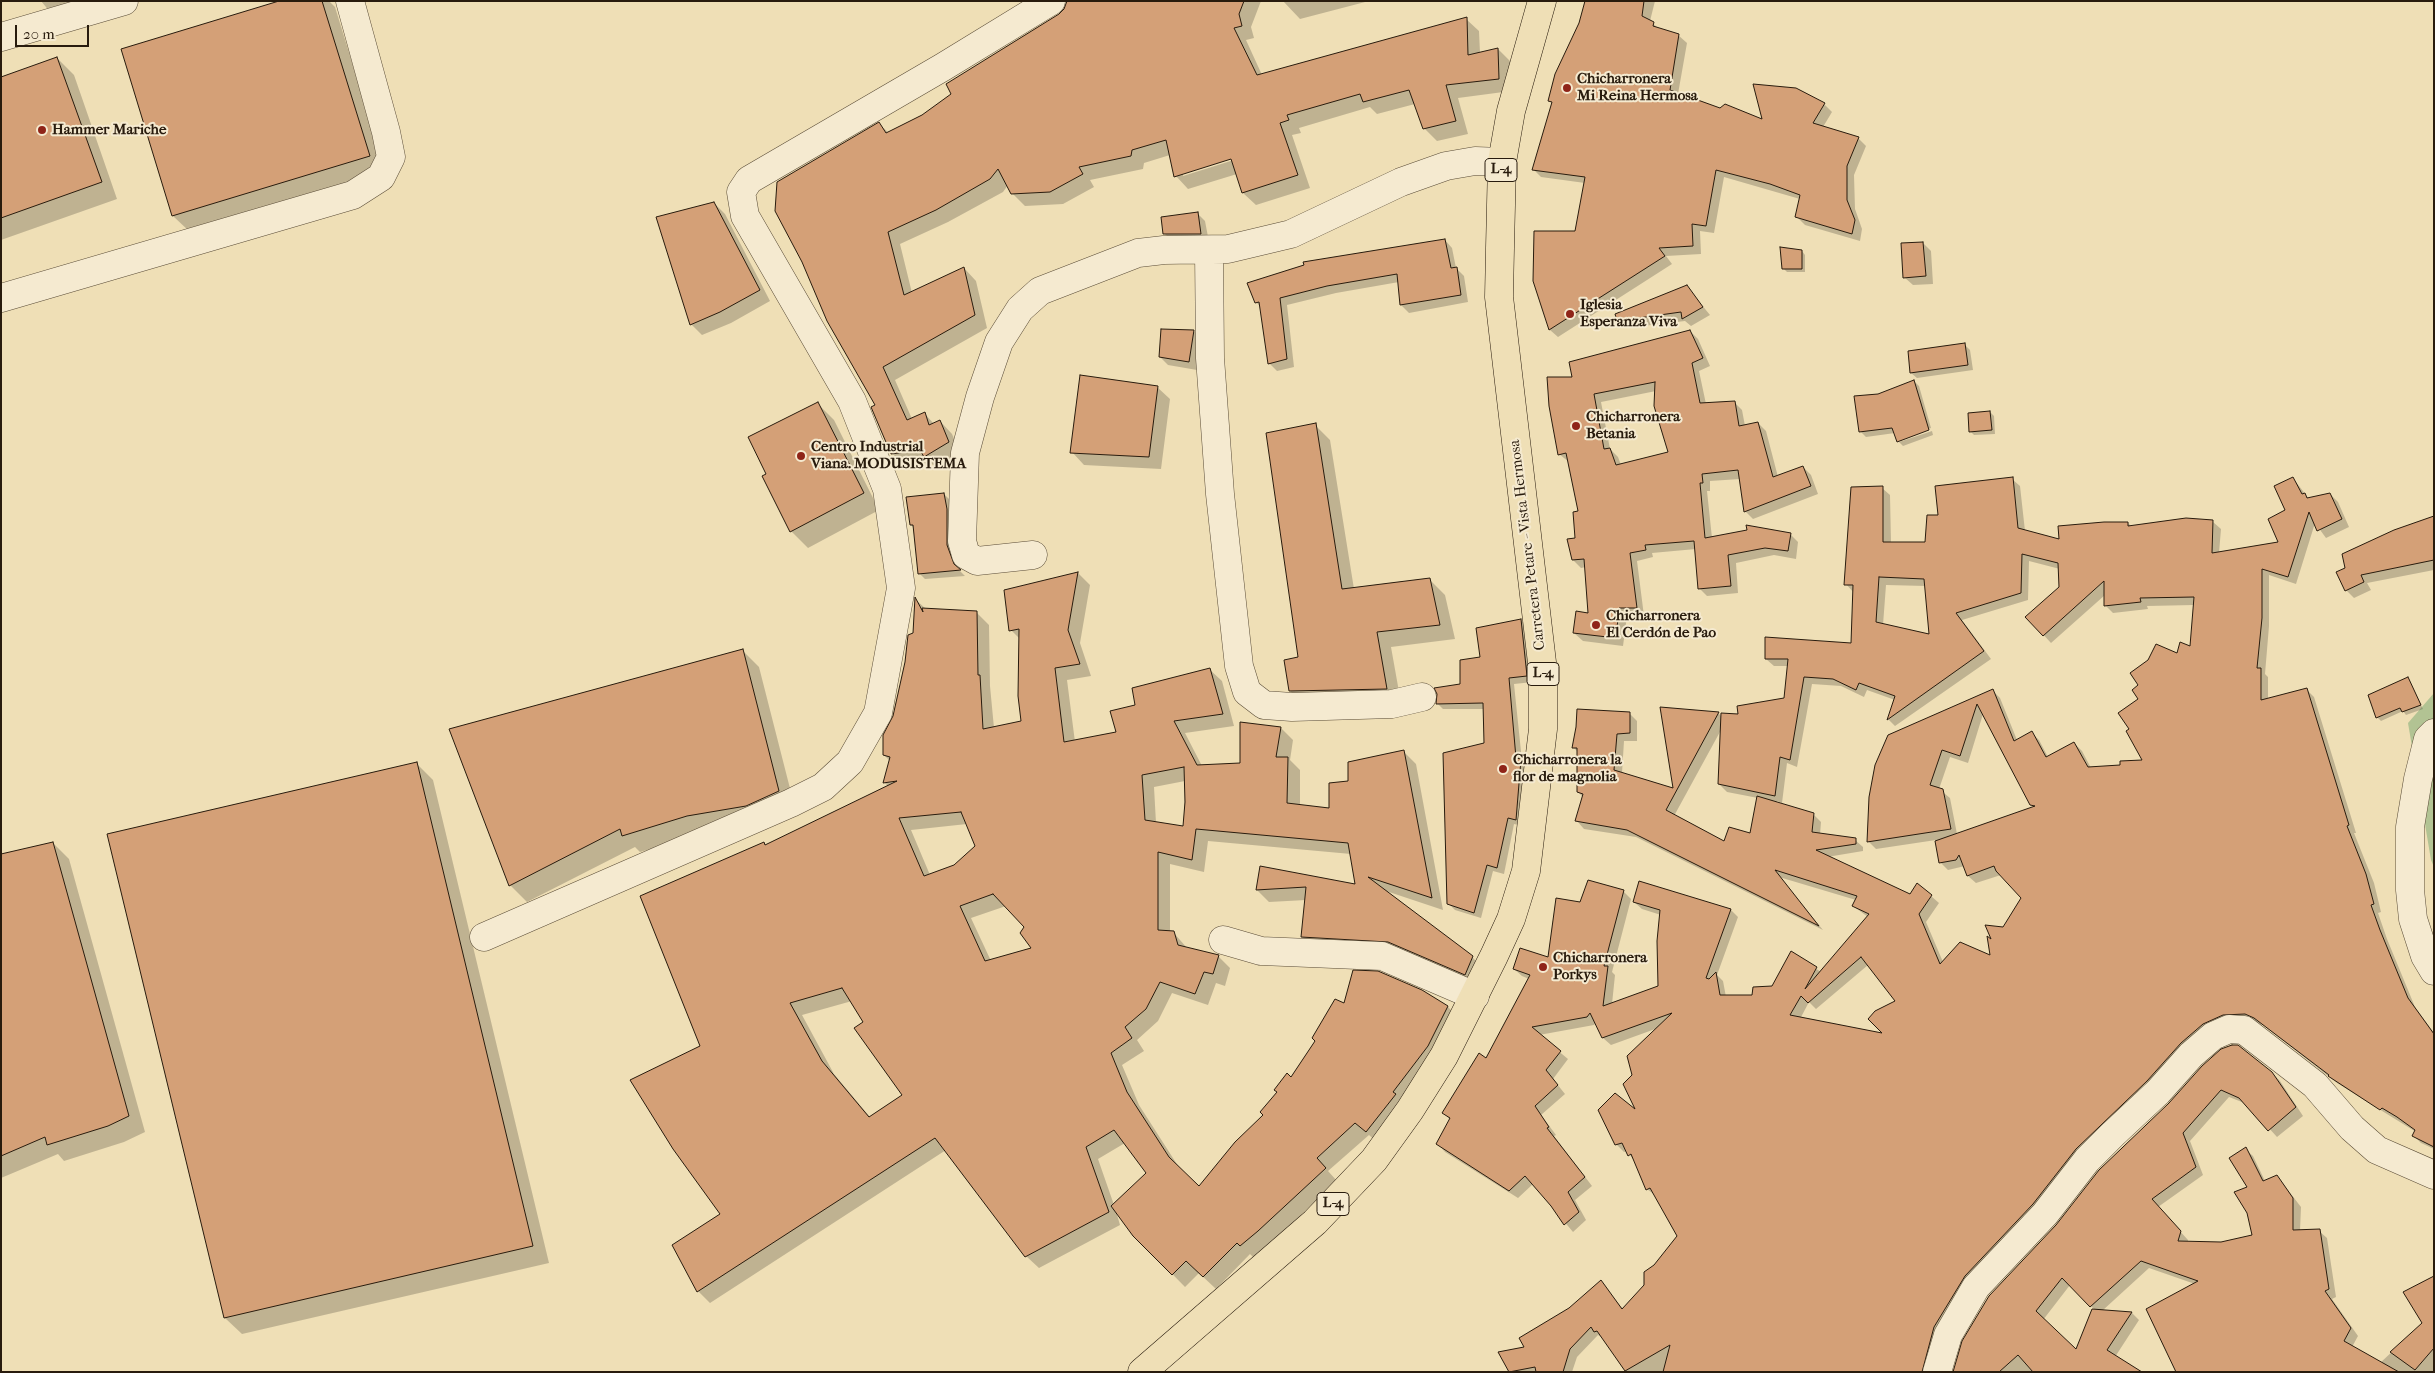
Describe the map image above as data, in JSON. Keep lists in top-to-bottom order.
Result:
{
  "streets": {
    "main road": ["L-4", "Carretera Petare - Vista Hermosa"]
  },
  "places": [
    "Chicharronera Mi Reina Hermosa",
    "Hammer Mariche",
    "Iglesia Esperanza Viva",
    "Chicharronera Betania",
    "Centro Industrial Viana. MODUSISTEMA",
    "Chicharronera El Cerdón de Pao",
    "Chicharronera la flor de magnolia",
    "Chicharronera Porkys"
  ],
  "scale_bar": "20 m"
}
